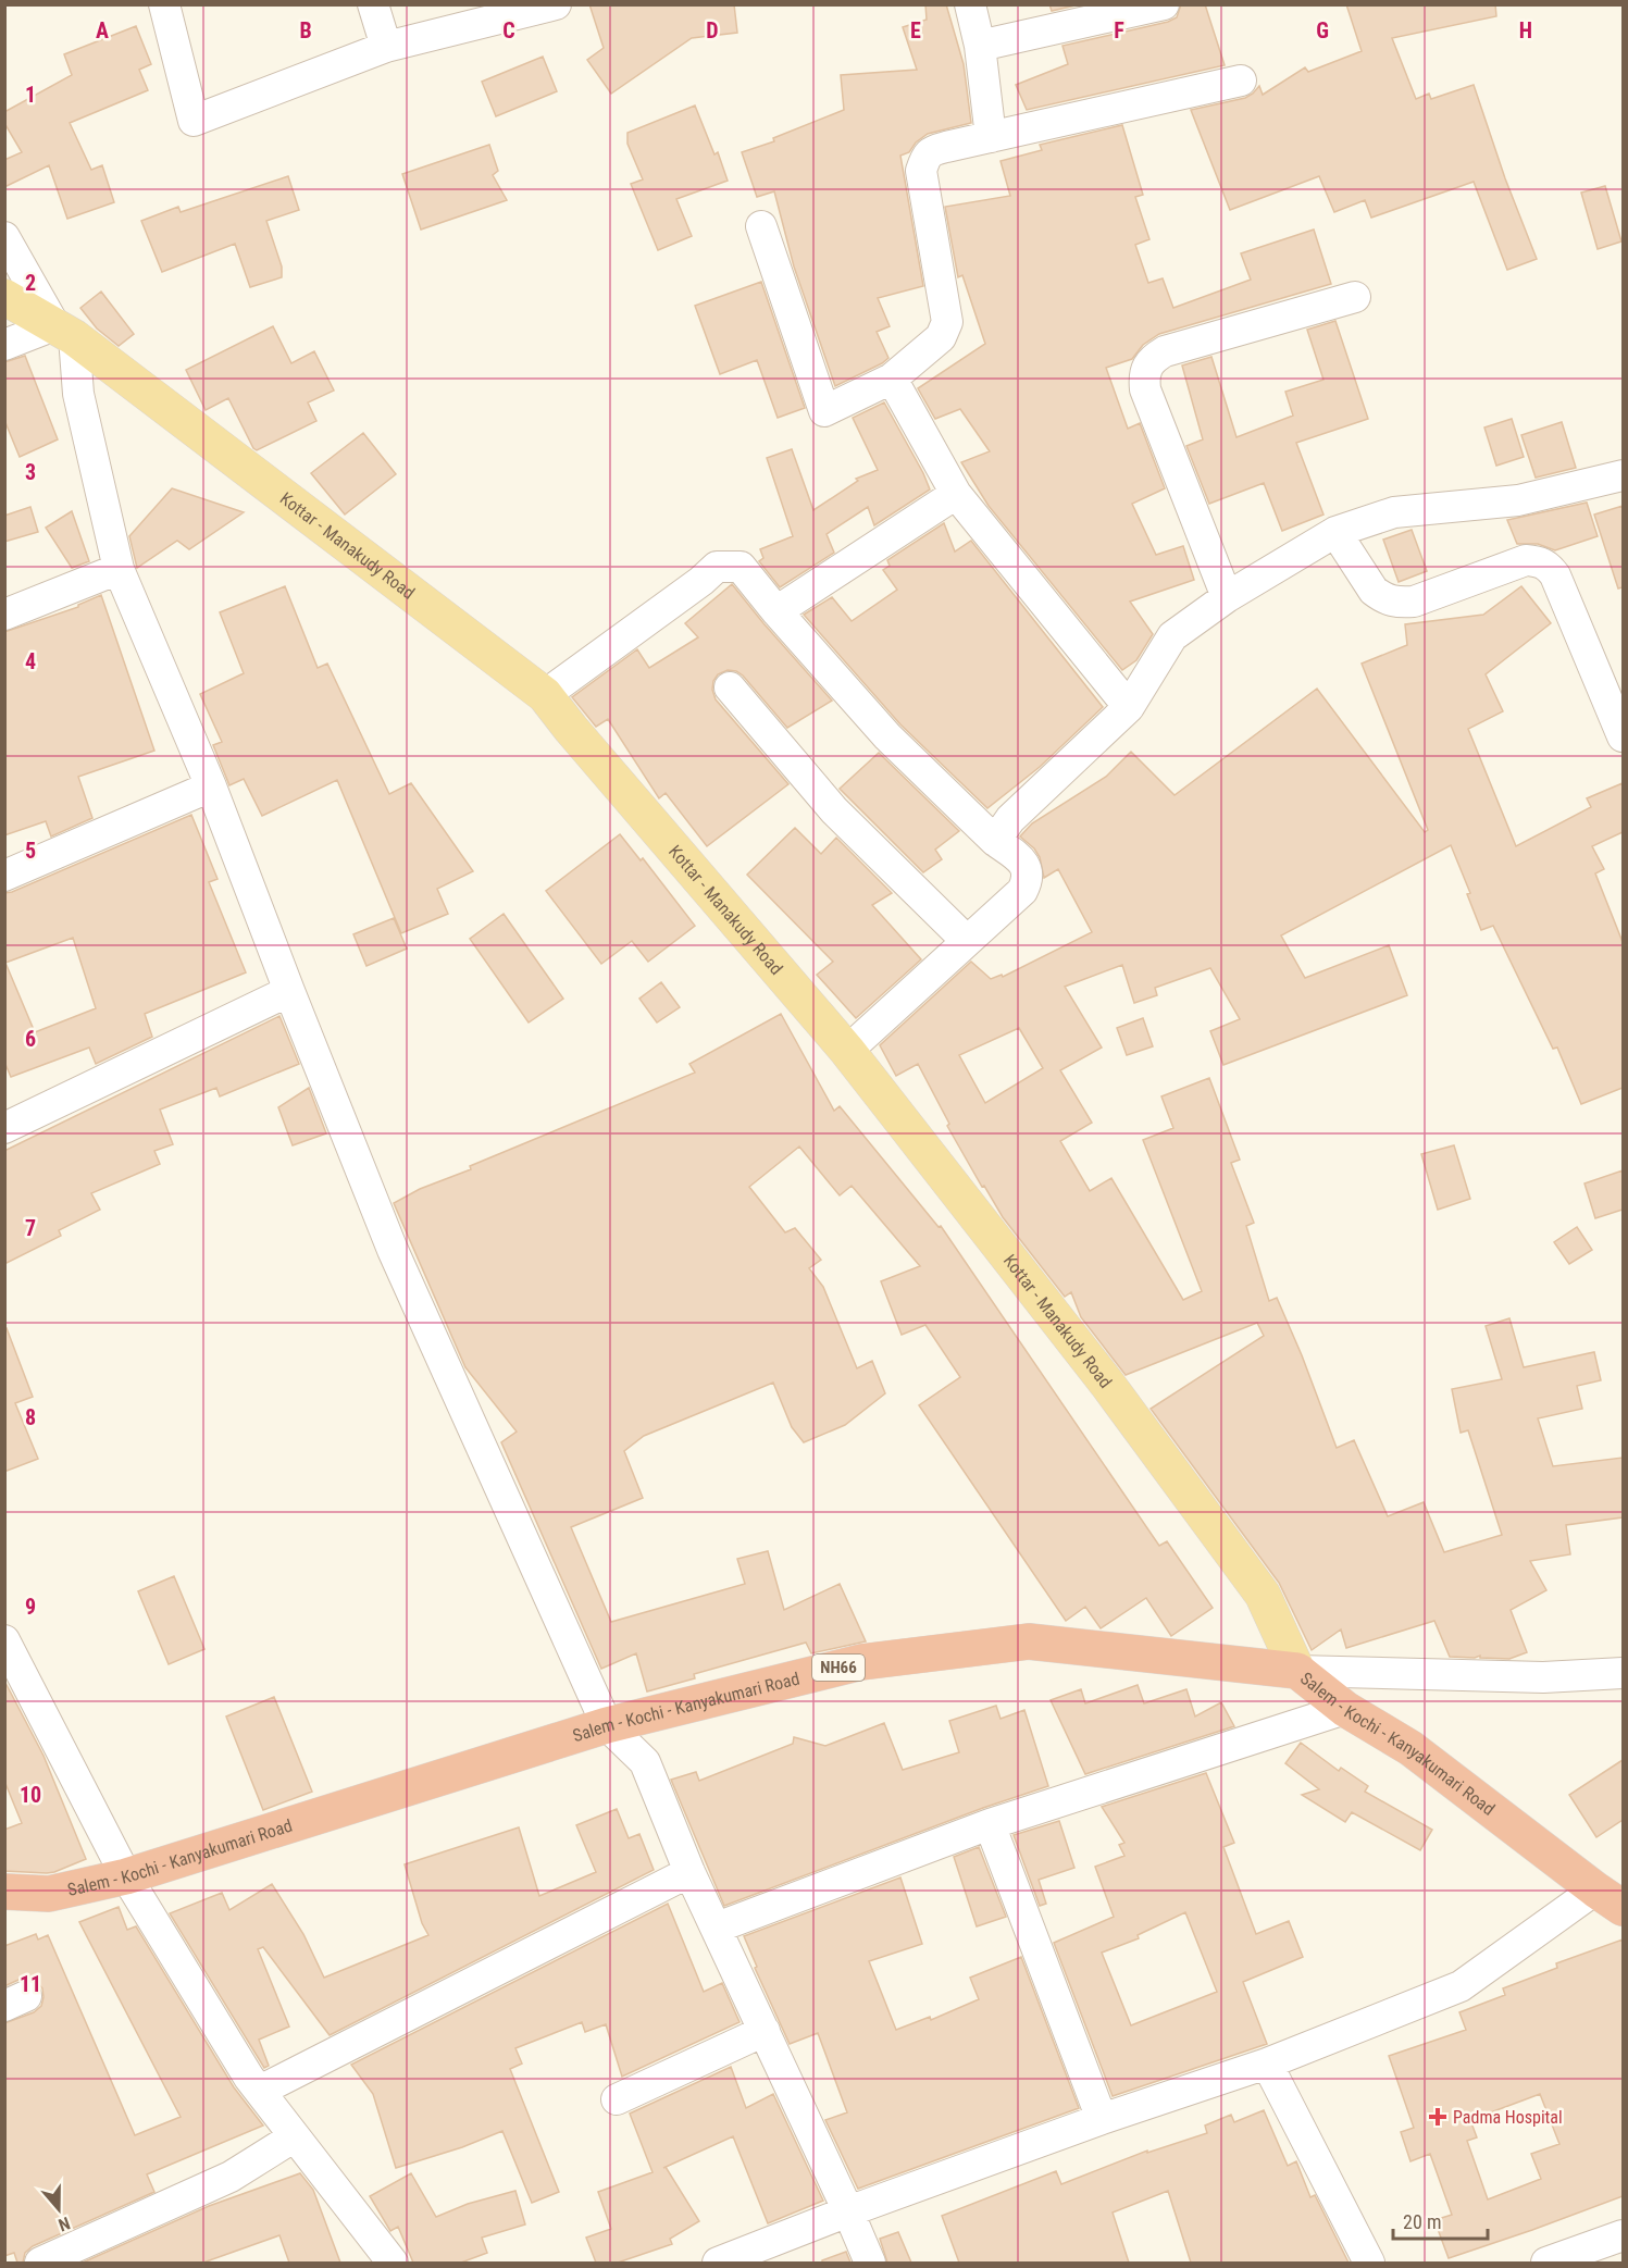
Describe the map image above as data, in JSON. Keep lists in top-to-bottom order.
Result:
{
  "streets": {
    "highway": ["NH66", "Salem - Kochi - Kanyakumari Road"],
    "main road": ["Kottar - Manakudy Road"]
  },
  "crossings": [
    ["Kottar - Manakudy Road", "Salem - Kochi - Kanyakumari Road"]
  ],
  "places": {
    "health": ["Padma Hospital"]
  },
  "scale_bar": "20 m",
  "north": "bottom",
  "grid": {
    "columns": [
      "A",
      "B",
      "C",
      "D",
      "E",
      "F",
      "G",
      "H"
    ],
    "rows": [
      "1",
      "2",
      "3",
      "4",
      "5",
      "6",
      "7",
      "8",
      "9",
      "10",
      "11"
    ]
  }
}
